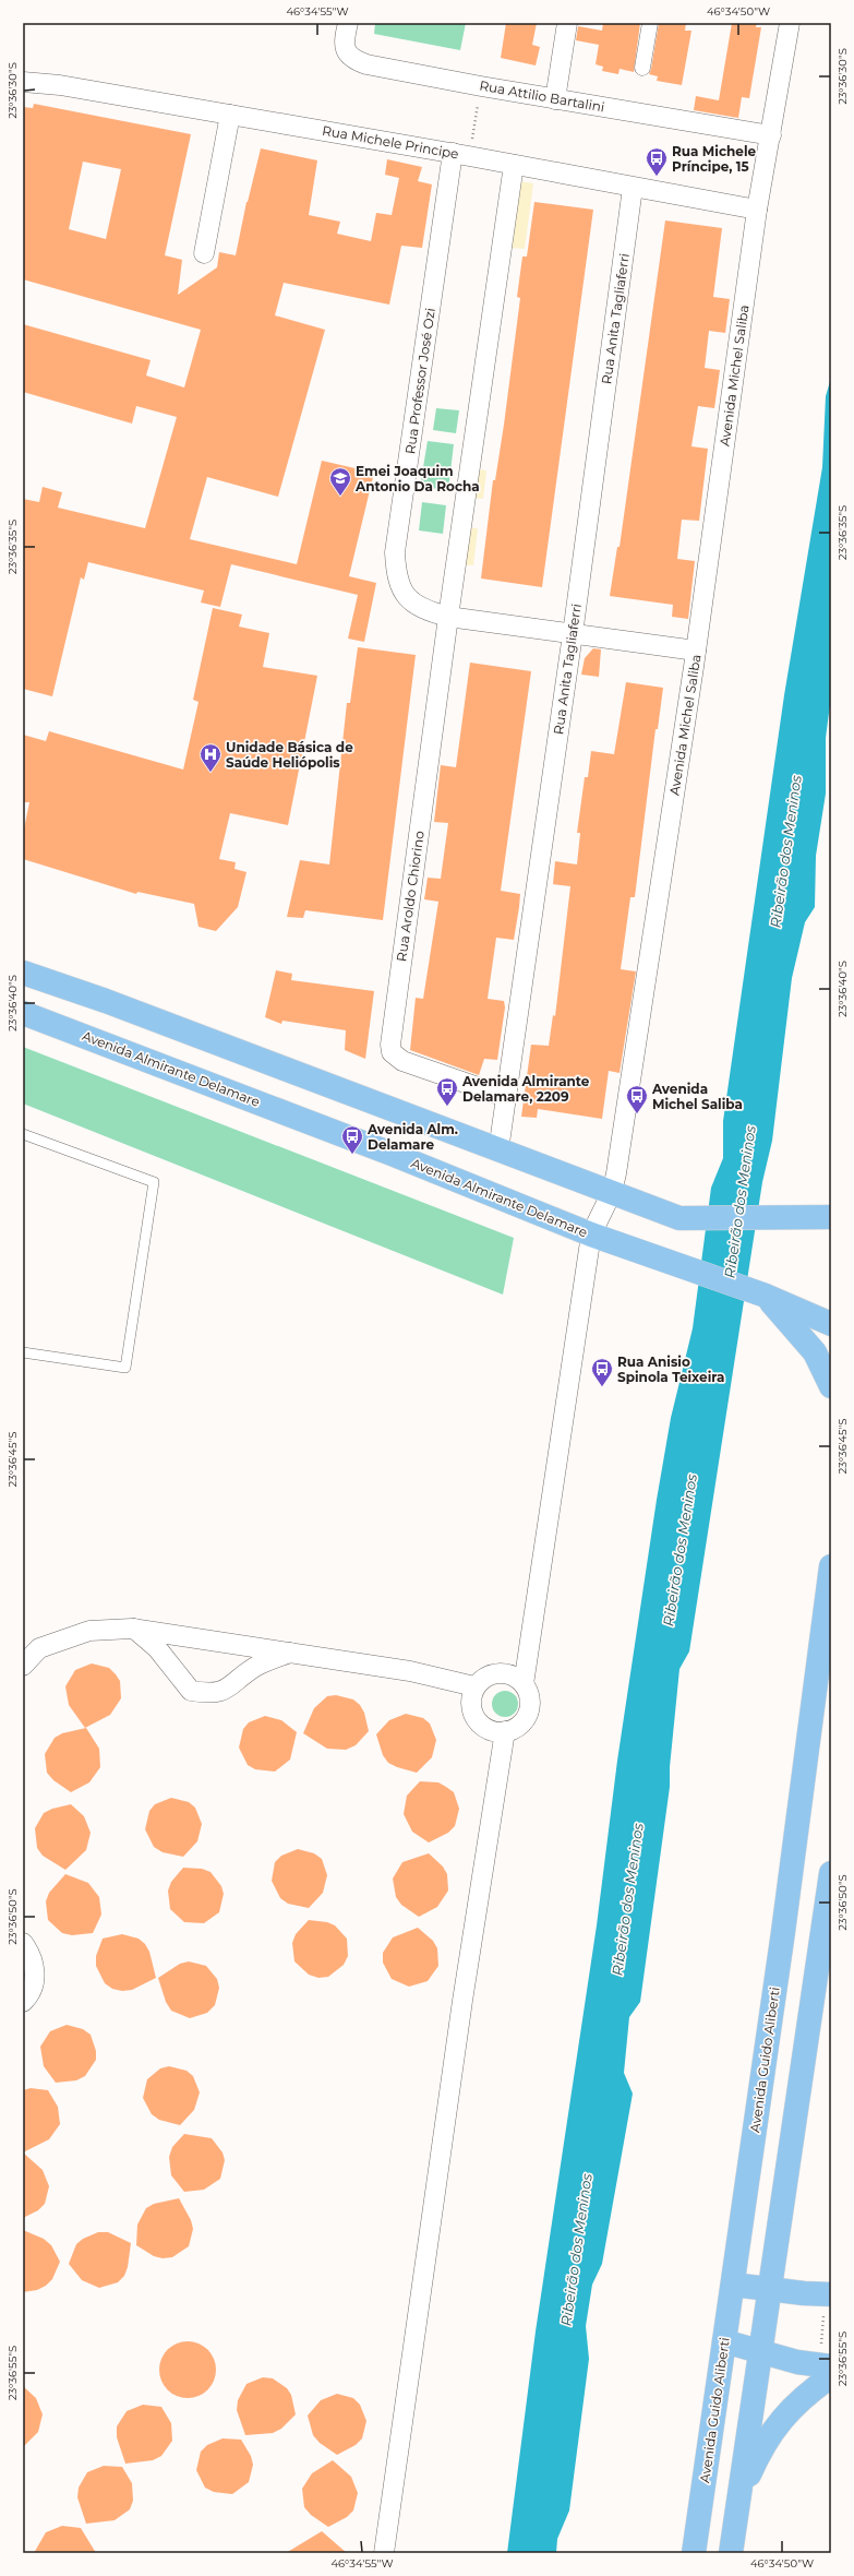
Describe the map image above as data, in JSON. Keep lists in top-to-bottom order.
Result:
{
  "streets": {
    "main road": ["Avenida Almirante Delamare", "Avenida Guido Aliberti"],
    "street": [
      "Rua Attilio Bartalini",
      "Rua Michele Principe",
      "Rua Anita Tagliaferri",
      "Avenida Michel Saliba",
      "Rua Professor José Ozi",
      "Rua Aroldo Chiorino"
    ]
  },
  "crossings": [
    ["Rua Michele Principe", "Rua Anita Tagliaferri"],
    ["Rua Michele Principe", "Avenida Michel Saliba"],
    ["Rua Michele Principe", "Rua Professor José Ozi"],
    ["Rua Michele Principe", "Rua Aroldo Chiorino"],
    ["Rua Anita Tagliaferri", "Rua Professor José Ozi"],
    ["Rua Anita Tagliaferri", "Rua Aroldo Chiorino"],
    ["Avenida Michel Saliba", "Rua Professor José Ozi"],
    ["Avenida Michel Saliba", "Avenida Almirante Delamare"],
    ["Rua Professor José Ozi", "Rua Aroldo Chiorino"]
  ],
  "water": ["Ribeirão dos Meninos"],
  "places": {
    "bus stop": [
      "Rua Michele Príncipe, 15",
      "Avenida Almirante Delamare, 2209",
      "Avenida Michel Saliba",
      "Avenida Alm. Delamare",
      "Rua Anisio Spinola Teixeira"
    ],
    "school or university": ["Emei Joaquim Antonio Da Rocha"],
    "hospital": ["Unidade Básica de Saúde Heliópolis"]
  },
  "coordinates": [
    "46°34'55\"W",
    "46°34'50\"W",
    "23°36'30\"S",
    "23°36'35\"S",
    "23°36'40\"S",
    "23°36'45\"S",
    "23°36'50\"S",
    "23°36'55\"S"
  ]
}
